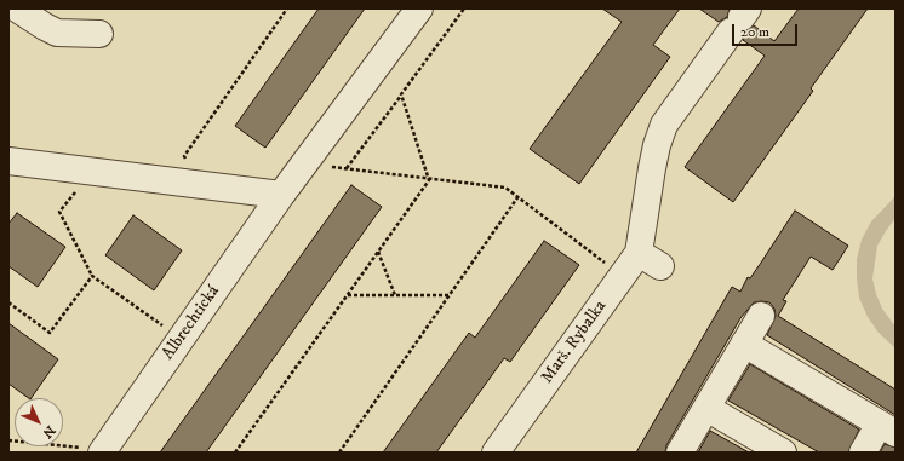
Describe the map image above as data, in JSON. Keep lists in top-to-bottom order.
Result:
{
  "streets": {
    "street": ["Albrechtická", "Marš. Rybalka"]
  },
  "scale_bar": "20 m",
  "north": "bottom right"
}
